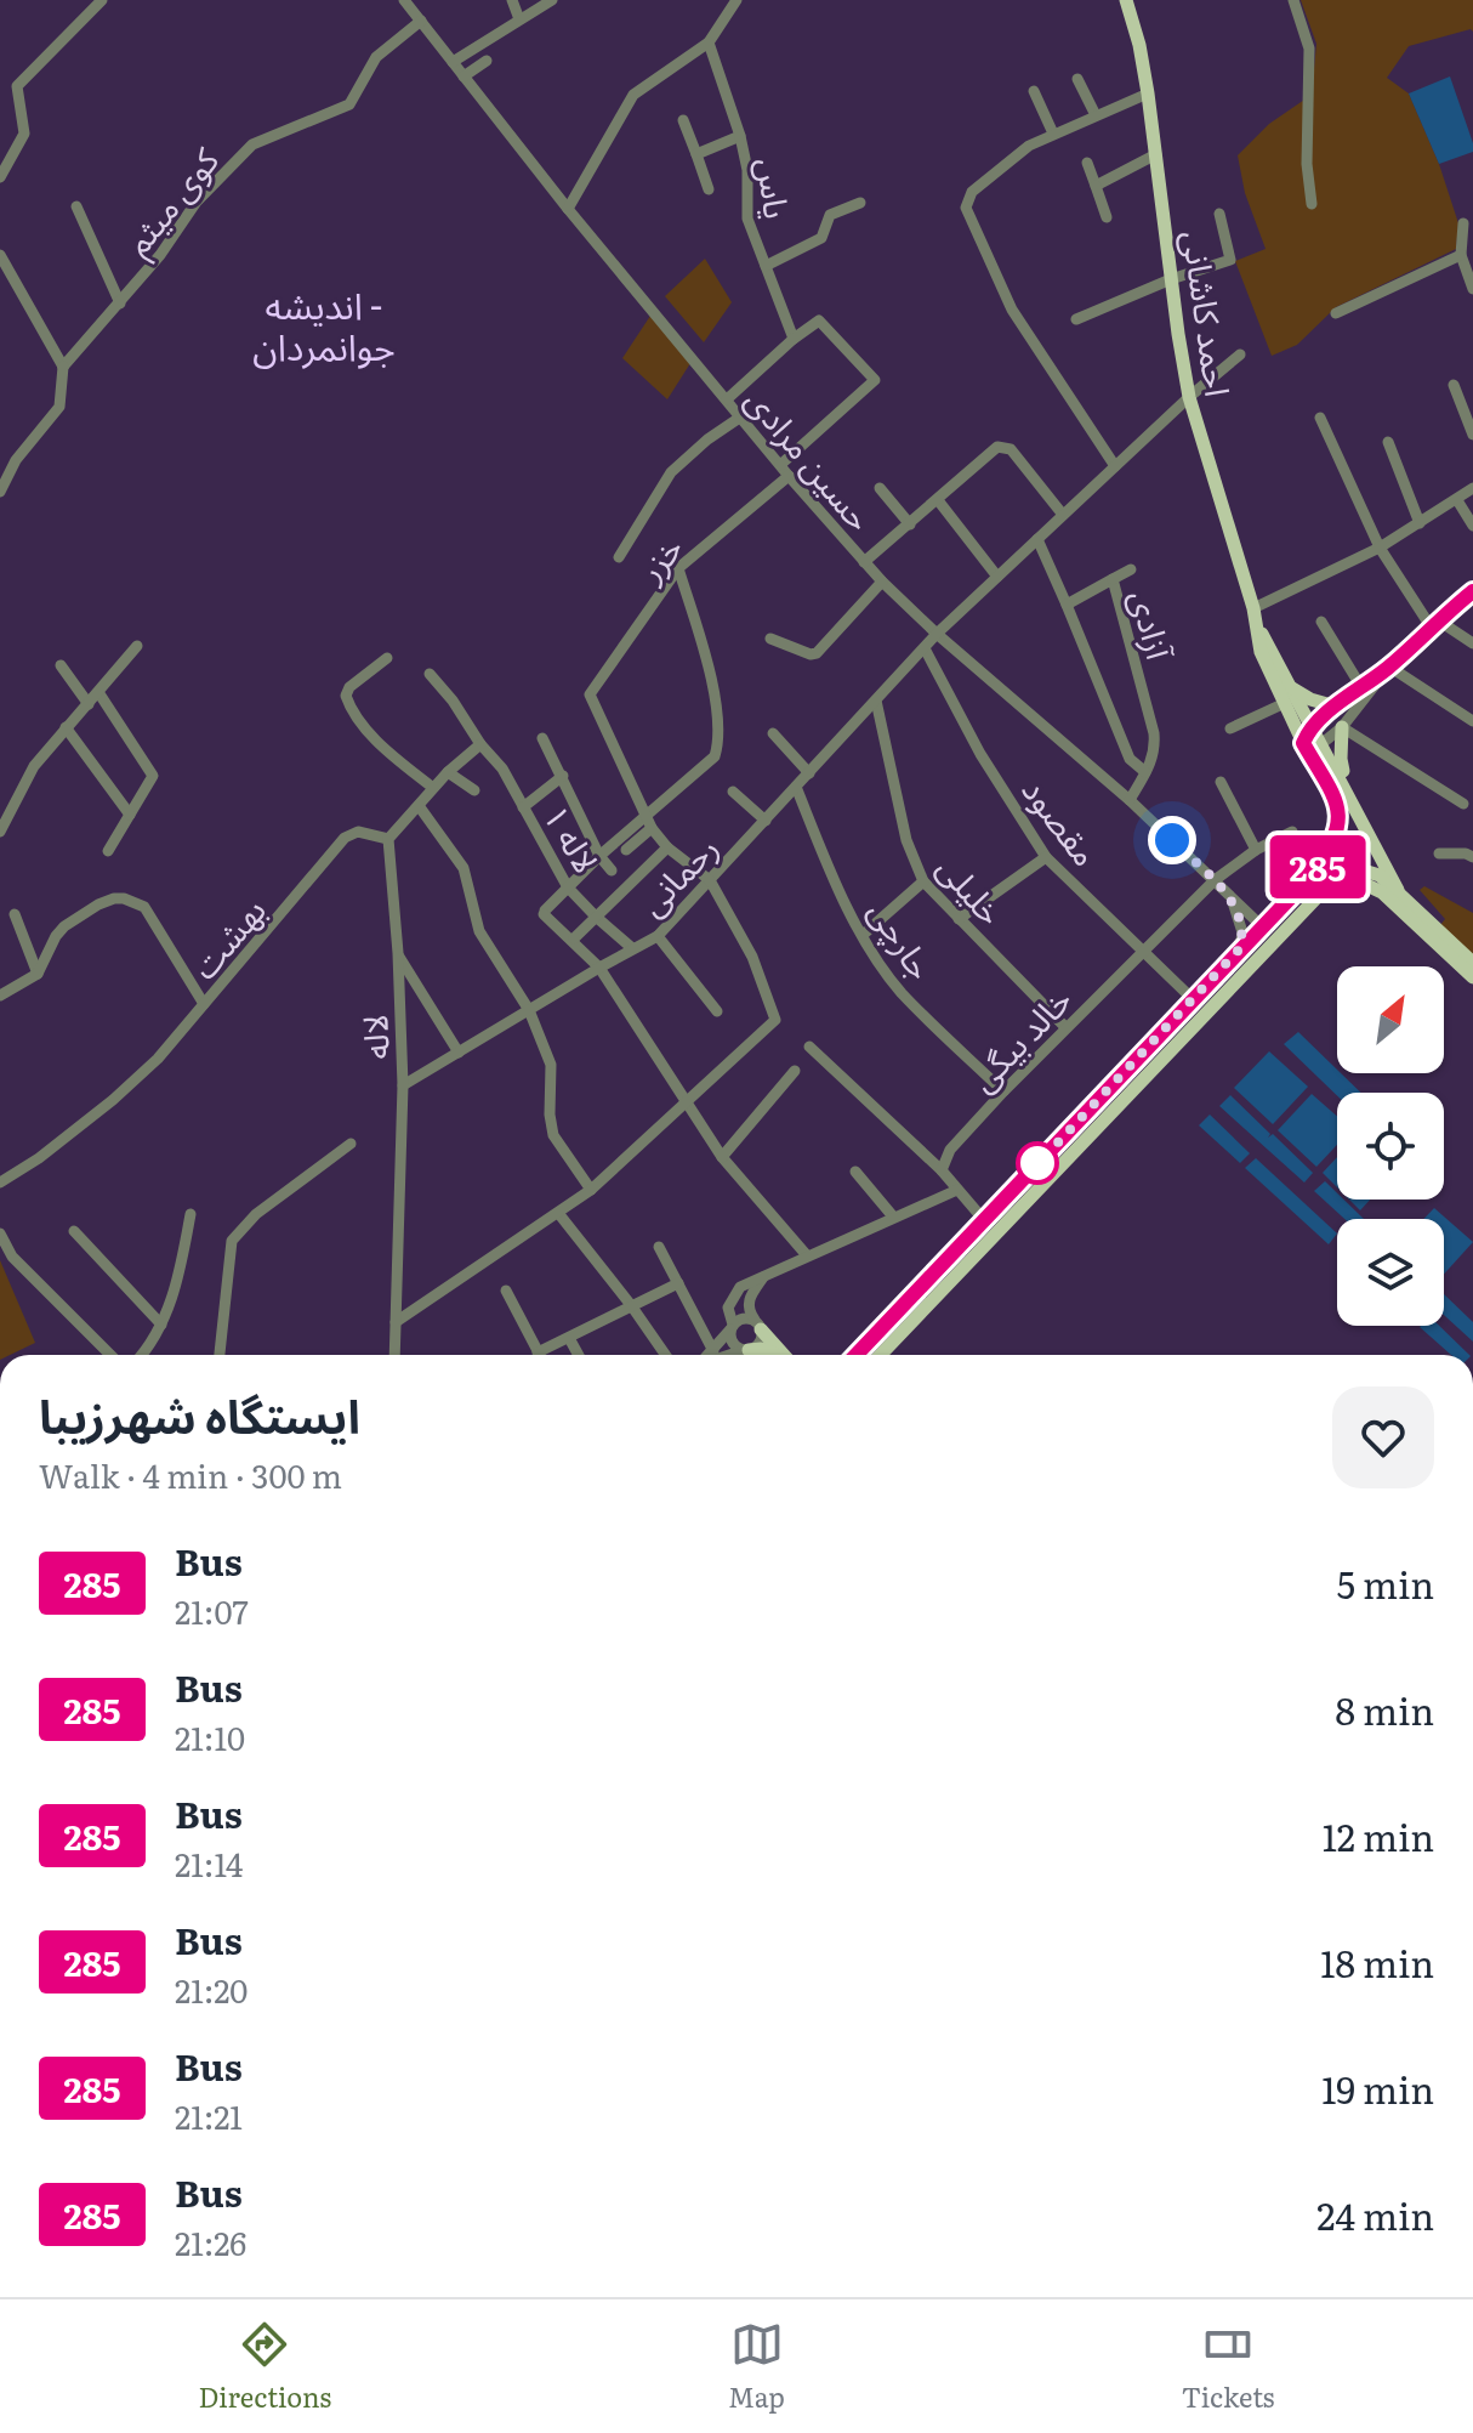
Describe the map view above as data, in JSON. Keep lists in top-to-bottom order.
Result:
{
  "streets": {
    "main road": ["احمد کاشانی"],
    "street": [
      "یاس",
      "کوی میثم",
      "حسین مرادی",
      "خزر",
      "آزادی",
      "مقصود",
      "لاله ۱",
      "رحمانی",
      "خلیلی",
      "بهشت",
      "جارچی",
      "لاله",
      "خالد بیگی"
    ]
  },
  "crossings": [
    ["یاس", "خزر"],
    ["کوی میثم", "حسین مرادی"],
    ["احمد کاشانی", "حسین مرادی"],
    ["احمد کاشانی", "مقصود"],
    ["احمد کاشانی", "رحمانی"],
    ["حسین مرادی", "خزر"],
    ["حسین مرادی", "آزادی"],
    ["حسین مرادی", "رحمانی"],
    ["حسین مرادی", "خالد بیگی"],
    ["مقصود", "رحمانی"],
    ["مقصود", "خالد بیگی"],
    ["لاله ۱", "رحمانی"],
    ["رحمانی", "خلیلی"],
    ["رحمانی", "جارچی"],
    ["رحمانی", "لاله"],
    ["خلیلی", "خالد بیگی"],
    ["بهشت", "لاله"],
    ["جارچی", "خالد بیگی"]
  ],
  "districts": ["اندیشه - جوانمردان"],
  "lines": ["bus line 285"],
  "north": "top right",
  "page": {
    "on_map": "285",
    "heading": ["ایستگاه شهرزیبا", "Walk · 4 min · 300 m"],
    "list": [
      {
        "mark": "285",
        "name": "Bus",
        "note": "21:07",
        "value": "5 min"
      },
      {
        "mark": "285",
        "name": "Bus",
        "note": "21:10",
        "value": "8 min"
      },
      {
        "mark": "285",
        "name": "Bus",
        "note": "21:14",
        "value": "12 min"
      },
      {
        "mark": "285",
        "name": "Bus",
        "note": "21:20",
        "value": "18 min"
      },
      {
        "mark": "285",
        "name": "Bus",
        "note": "21:21",
        "value": "19 min"
      },
      {
        "mark": "285",
        "name": "Bus",
        "note": "21:26",
        "value": "24 min"
      }
    ],
    "tabs": ["Directions", "Map", "Tickets"]
  }
}
